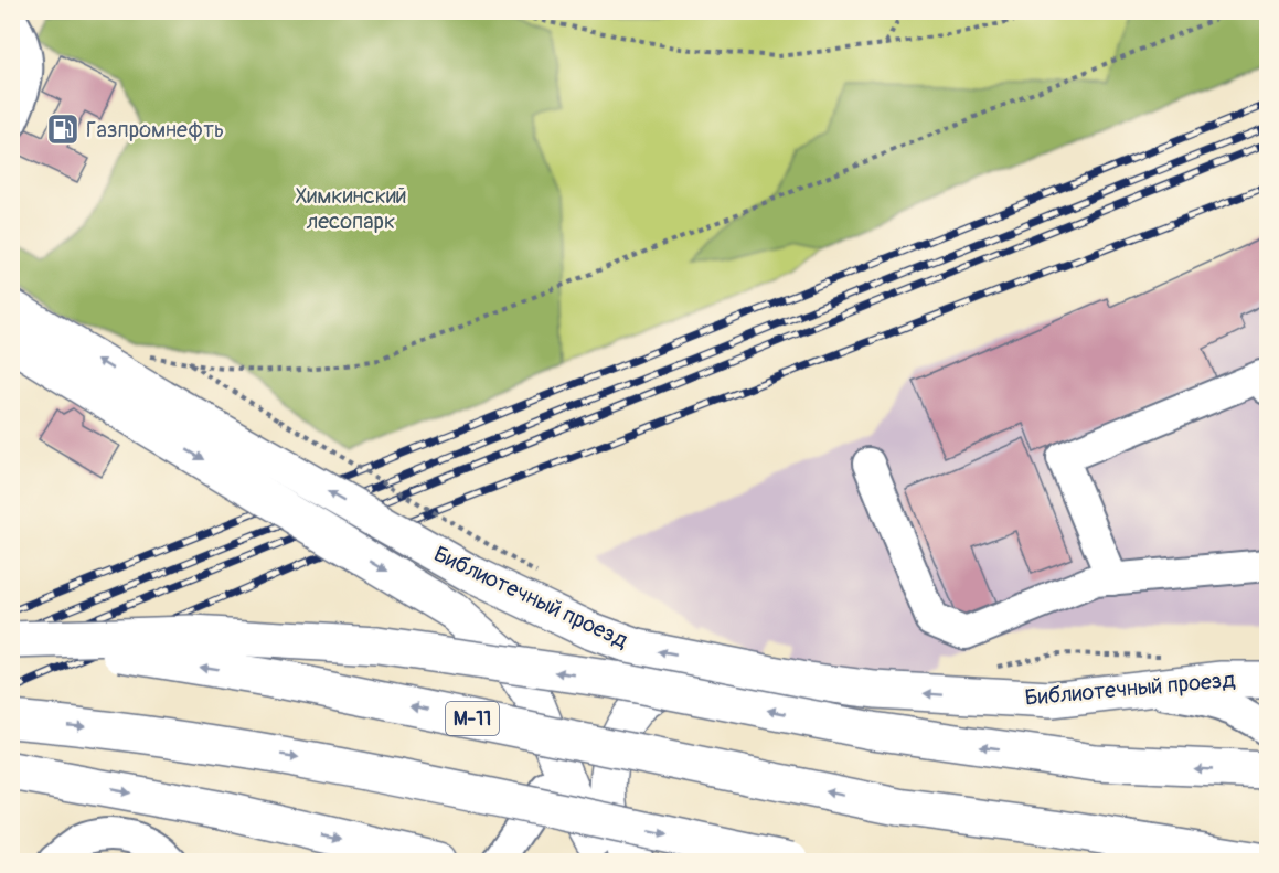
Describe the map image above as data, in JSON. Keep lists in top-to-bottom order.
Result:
{
  "streets": {
    "main road": ["Библиотечный проезд", "М-11"]
  },
  "parks": ["Химкинский лесопарк"],
  "places": {
    "fuel station": ["Газпромнефть"]
  }
}
